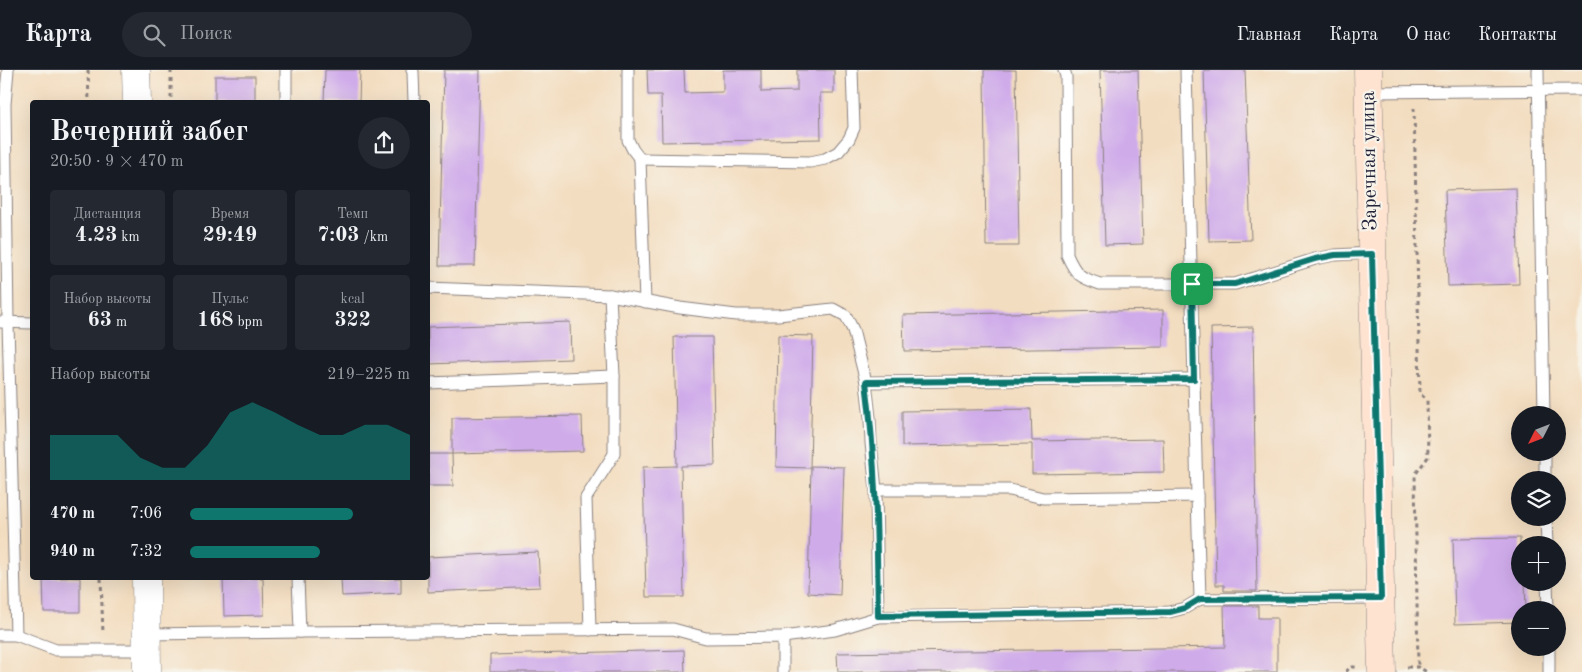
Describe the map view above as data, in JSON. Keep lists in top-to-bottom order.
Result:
{
  "streets": {
    "main road": ["Заречная улица"]
  },
  "north": "bottom left",
  "page": {
    "header": "Карта",
    "search": "Поиск",
    "nav": [
      "Главная",
      "Карта",
      "О нас",
      "Контакты"
    ],
    "heading": ["Вечерний забег", "20:50 · 9 × 470 m"],
    "stats": [
      ["Дистанция", "4.23 km"],
      ["Время", "29:49"],
      ["Темп", "7:03 /km"],
      ["Набор высоты", "63 m"],
      ["Пульс", "168 bpm"],
      ["kcal", "322"]
    ],
    "chart": ["Набор высоты", "219–225 m"],
    "map_buttons": ["+", "−"],
    "list": [
      {
        "name": "470 m",
        "note": "7:06"
      },
      {
        "name": "940 m",
        "note": "7:32"
      }
    ]
  }
}
